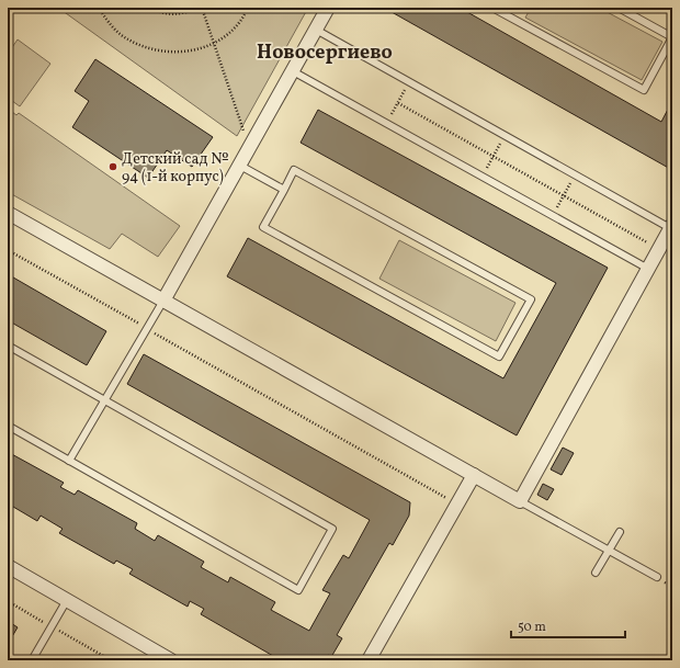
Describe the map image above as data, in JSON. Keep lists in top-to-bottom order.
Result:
{
  "districts": ["Новосергиево"],
  "places": ["Детский сад № 94 (1-й корпус)"],
  "scale_bar": "50 m"
}
